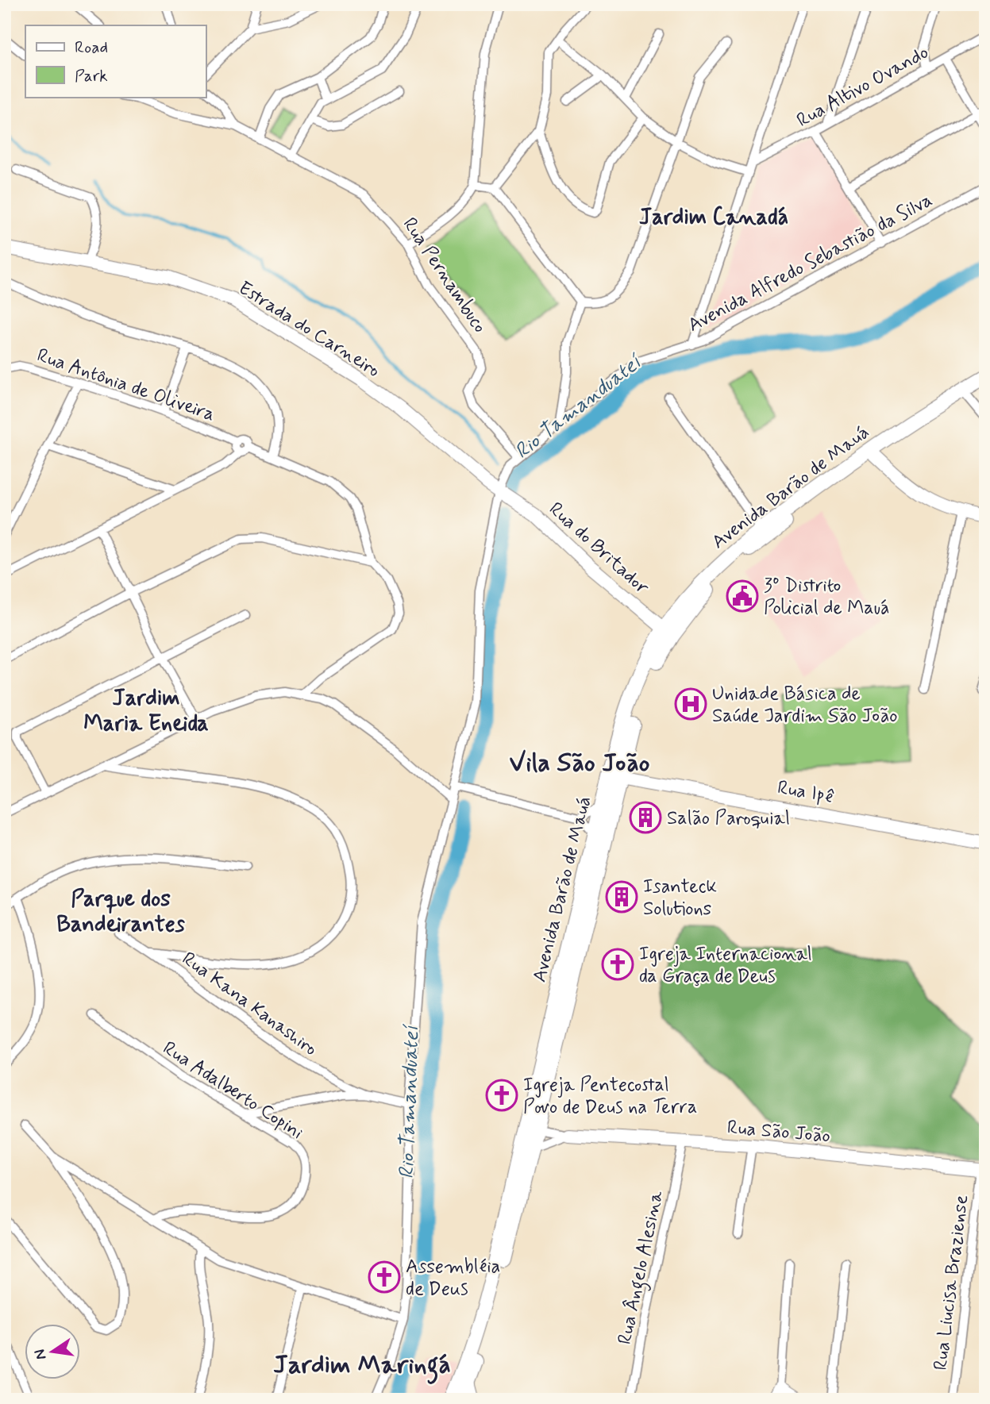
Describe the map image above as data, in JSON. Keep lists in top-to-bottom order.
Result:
{
  "streets": {
    "main road": ["Avenida Barão de Mauá"],
    "street": [
      "Rua Altivo Ovando",
      "Avenida Alfredo Sebastião da Silva",
      "Rua Pernambuco",
      "Estrada do Carneiro",
      "Rua Antônia de Oliveira",
      "Rua do Britador",
      "Rua Ipê",
      "Rua Kana Kanashiro",
      "Rua Adalberto Copini",
      "Rua São João",
      "Rua Ângelo Alesina",
      "Rua Liucisa Braziense"
    ]
  },
  "crossings": [
    ["Avenida Alfredo Sebastião da Silva", "Rua Pernambuco"],
    ["Avenida Alfredo Sebastião da Silva", "Estrada do Carneiro"],
    ["Avenida Alfredo Sebastião da Silva", "Rua do Britador"],
    ["Estrada do Carneiro", "Rua do Britador"],
    ["Avenida Barão de Mauá", "Rua do Britador"],
    ["Avenida Barão de Mauá", "Rua Ipê"],
    ["Avenida Barão de Mauá", "Rua São João"],
    ["Rua São João", "Rua Ângelo Alesina"],
    ["Rua São João", "Rua Liucisa Braziense"]
  ],
  "districts": [
    "Jardim Canadá",
    "Jardim Maria Eneida",
    "Vila São João",
    "Parque dos Bandeirantes",
    "Jardim Maringá"
  ],
  "water": ["Rio Tamanduateí"],
  "places": {
    "public building": ["3º Distrito Policial de Mauá"],
    "hospital": ["Unidade Básica de Saúde Jardim São João"],
    "building": ["Salão Paroquial", "Isanteck Solutions"],
    "church": ["Igreja Internacional da Graça de Deus", "Igreja Pentecostal Povo de Deus na Terra", "Assembléia de Deus"]
  },
  "legend": ["Road", "Park"],
  "north": "left"
}
